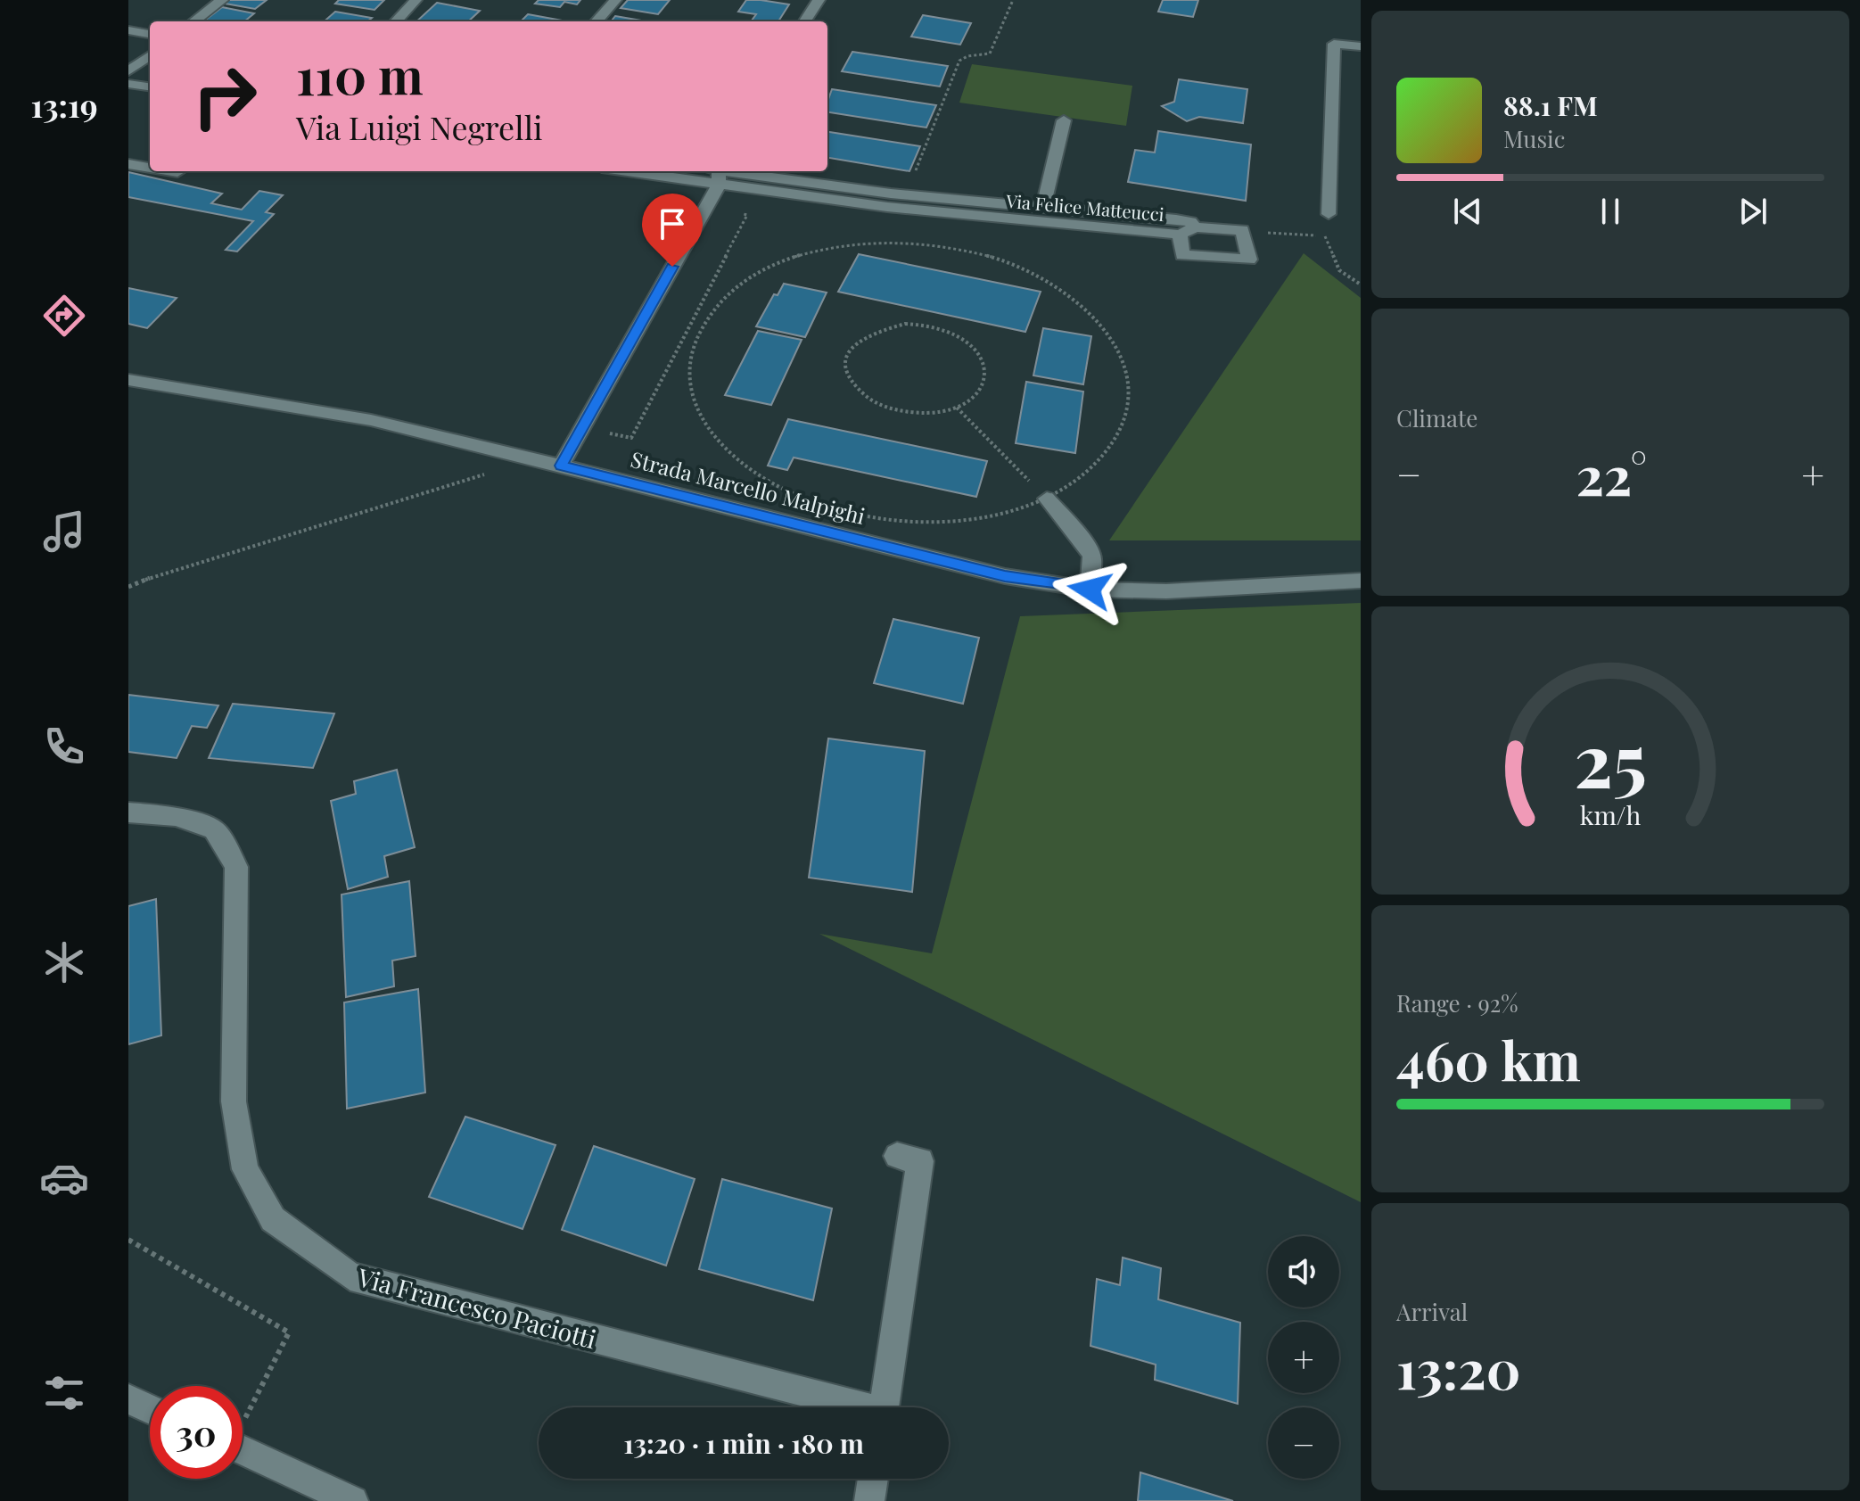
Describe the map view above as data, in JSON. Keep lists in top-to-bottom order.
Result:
{
  "streets": {
    "street": ["Via Felice Matteucci", "Strada Marcello Malpighi", "Via Francesco Paciotti"]
  },
  "page": {
    "tabs": "13:19",
    "turn": ["110 m", "Via Luigi Negrelli"],
    "song": ["88.1 FM", "Music"],
    "tile": [
      "Climate",
      ["Range · 92%", "460 km"],
      ["Arrival", "13:20"]
    ],
    "heat": ["−", "22°", "+"],
    "map_buttons": ["+", "−"],
    "limit": "30",
    "trip": "13:20 · 1 min · 180 m",
    "gauge": ["25", "km/h"]
  }
}
